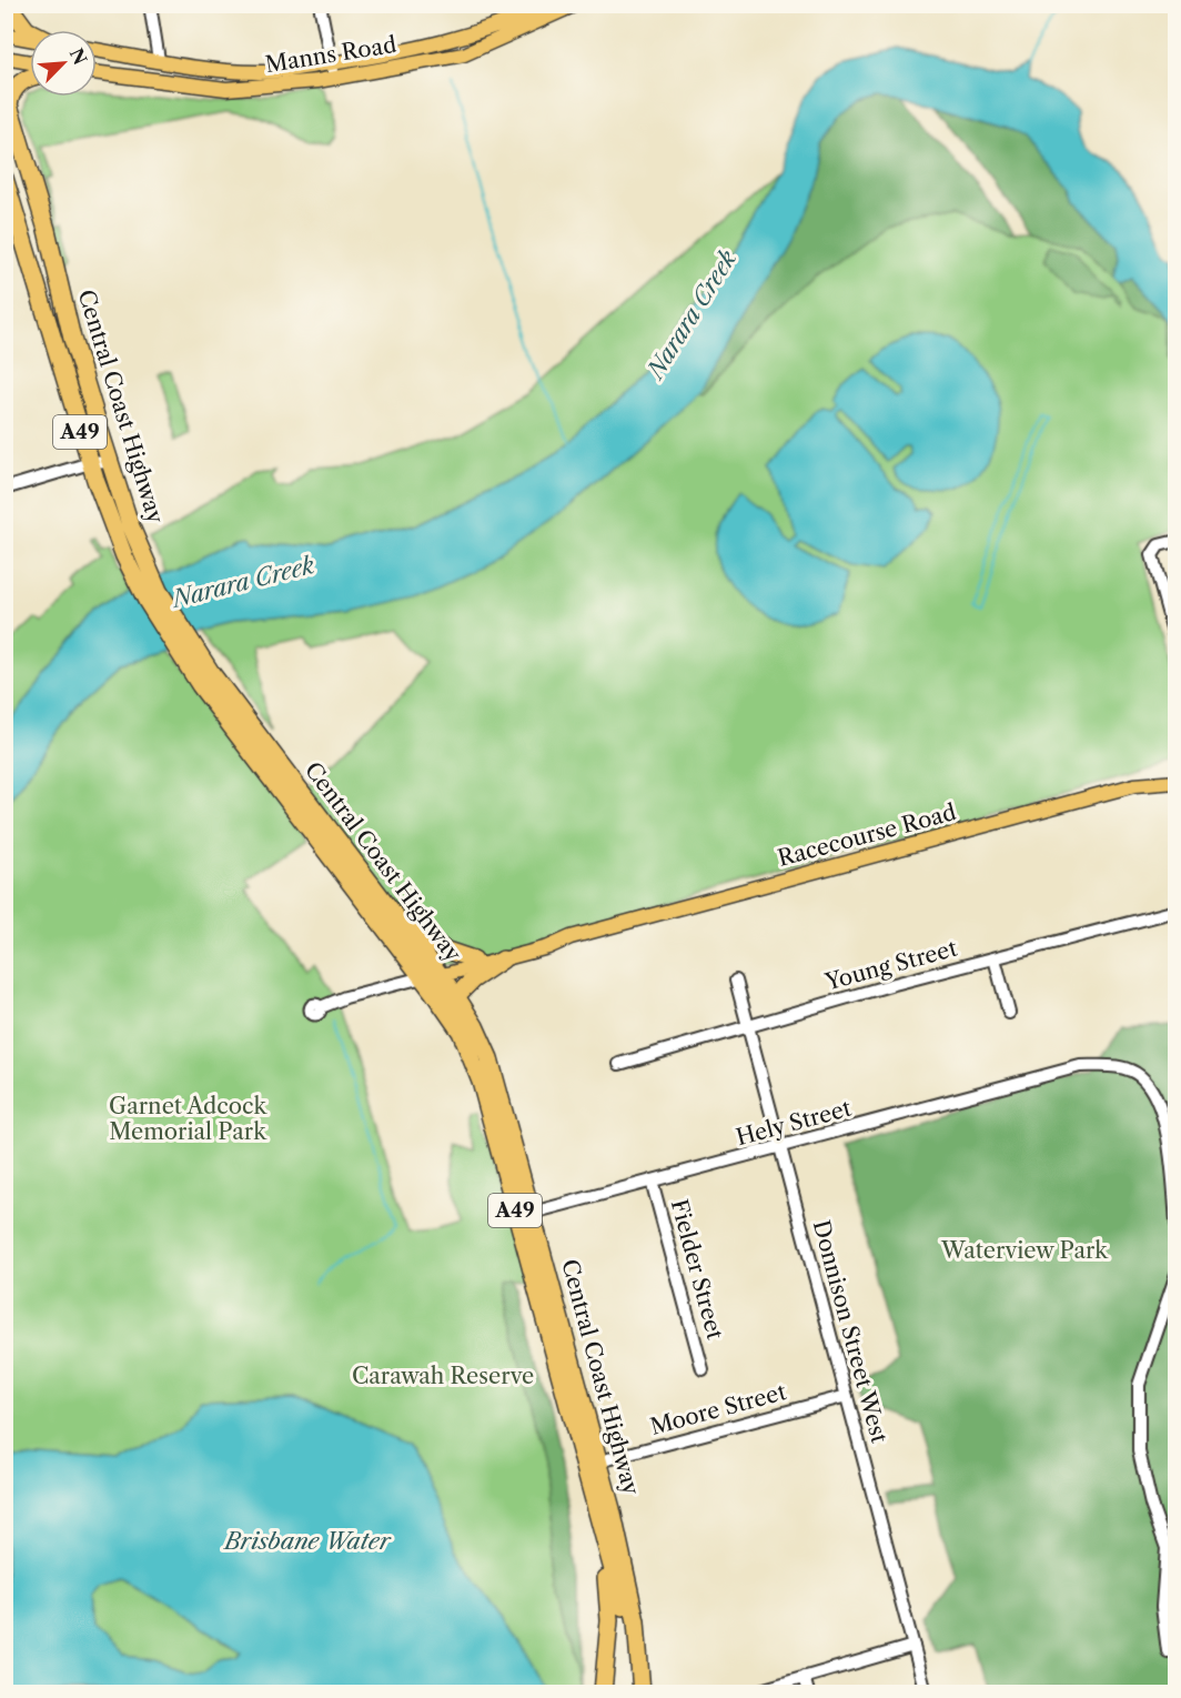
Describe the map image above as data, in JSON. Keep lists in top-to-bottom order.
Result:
{
  "streets": {
    "highway": ["Central Coast Highway", "A49"],
    "main road": ["Manns Road", "Racecourse Road"],
    "street": [
      "Young Street",
      "Hely Street",
      "Fielder Street",
      "Donnison Street West",
      "Moore Street"
    ]
  },
  "crossings": [
    ["Central Coast Highway", "Racecourse Road"],
    ["Central Coast Highway", "Hely Street"],
    ["Central Coast Highway", "Moore Street"],
    ["Young Street", "Donnison Street West"],
    ["Hely Street", "Fielder Street"],
    ["Hely Street", "Donnison Street West"],
    ["Donnison Street West", "Moore Street"]
  ],
  "water": ["Narara Creek", "Brisbane Water"],
  "parks": ["Garnet Adcock Memorial Park", "Waterview Park", "Carawah Reserve"],
  "north": "top right"
}
